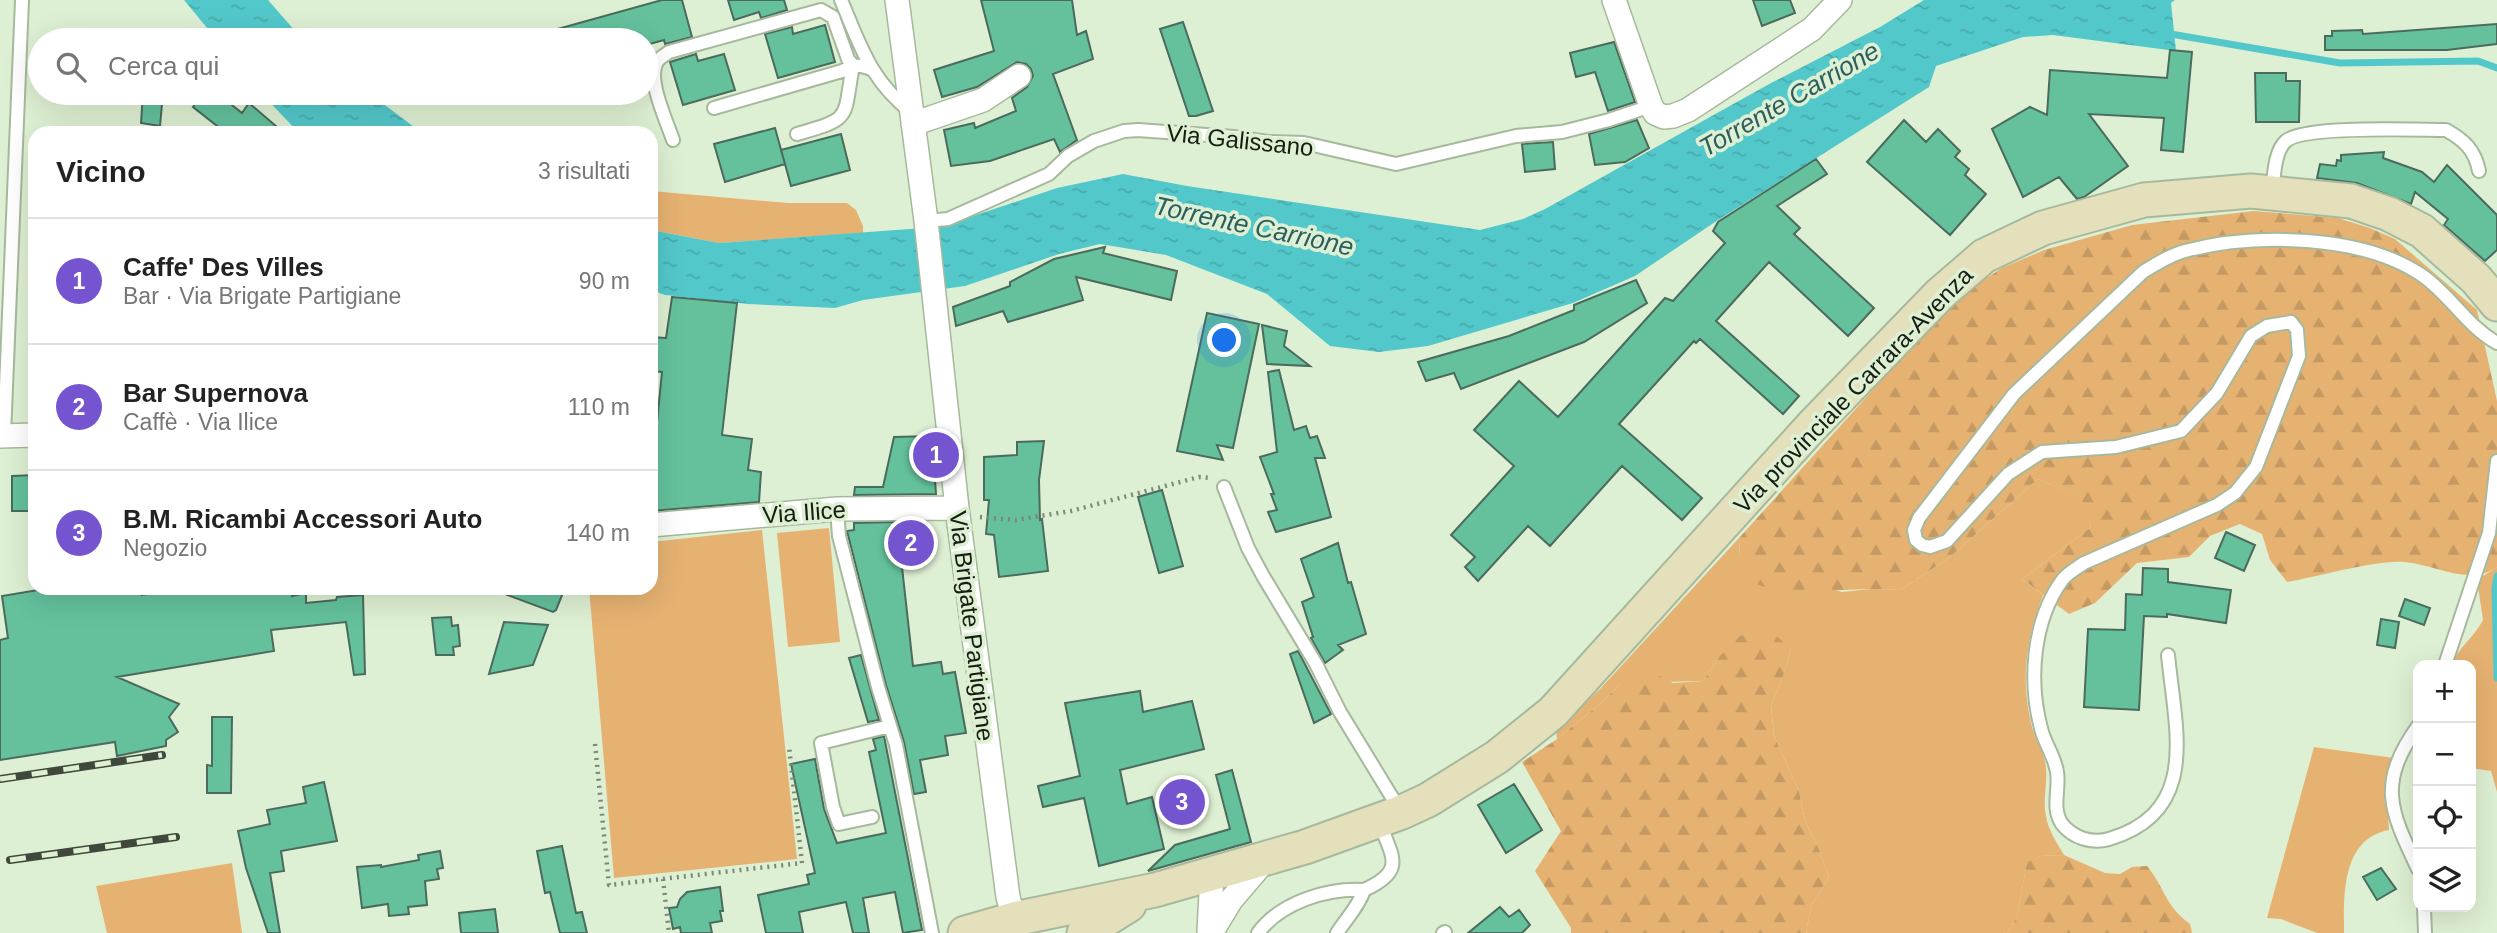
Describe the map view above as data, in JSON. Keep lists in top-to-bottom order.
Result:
{
  "streets": {
    "main road": ["Via provinciale Carrara-Avenza"],
    "street": ["Via Ilice", "Via Brigate Partigiane"],
    "lane": ["Via Galissano"]
  },
  "crossings": [
    ["Via Galissano", "Via Brigate Partigiane"],
    ["Via provinciale Carrara-Avenza", "Via Brigate Partigiane"],
    ["Via Ilice", "Via Brigate Partigiane"]
  ],
  "water": ["Torrente Carrione"],
  "page": {
    "search": "Cerca qui",
    "heading": ["Vicino", "3 risultati"],
    "list": [
      {
        "mark": "1",
        "name": "Caffe' Des Villes",
        "note": "Bar · Via Brigate Partigiane",
        "value": "90 m"
      },
      {
        "mark": "2",
        "name": "Bar Supernova",
        "note": "Caffè · Via Ilice",
        "value": "110 m"
      },
      {
        "mark": "3",
        "name": "B.M. Ricambi Accessori Auto",
        "note": "Negozio",
        "value": "140 m"
      }
    ],
    "pins": ["1", "2", "3"],
    "map_buttons": ["+", "−"]
  }
}
